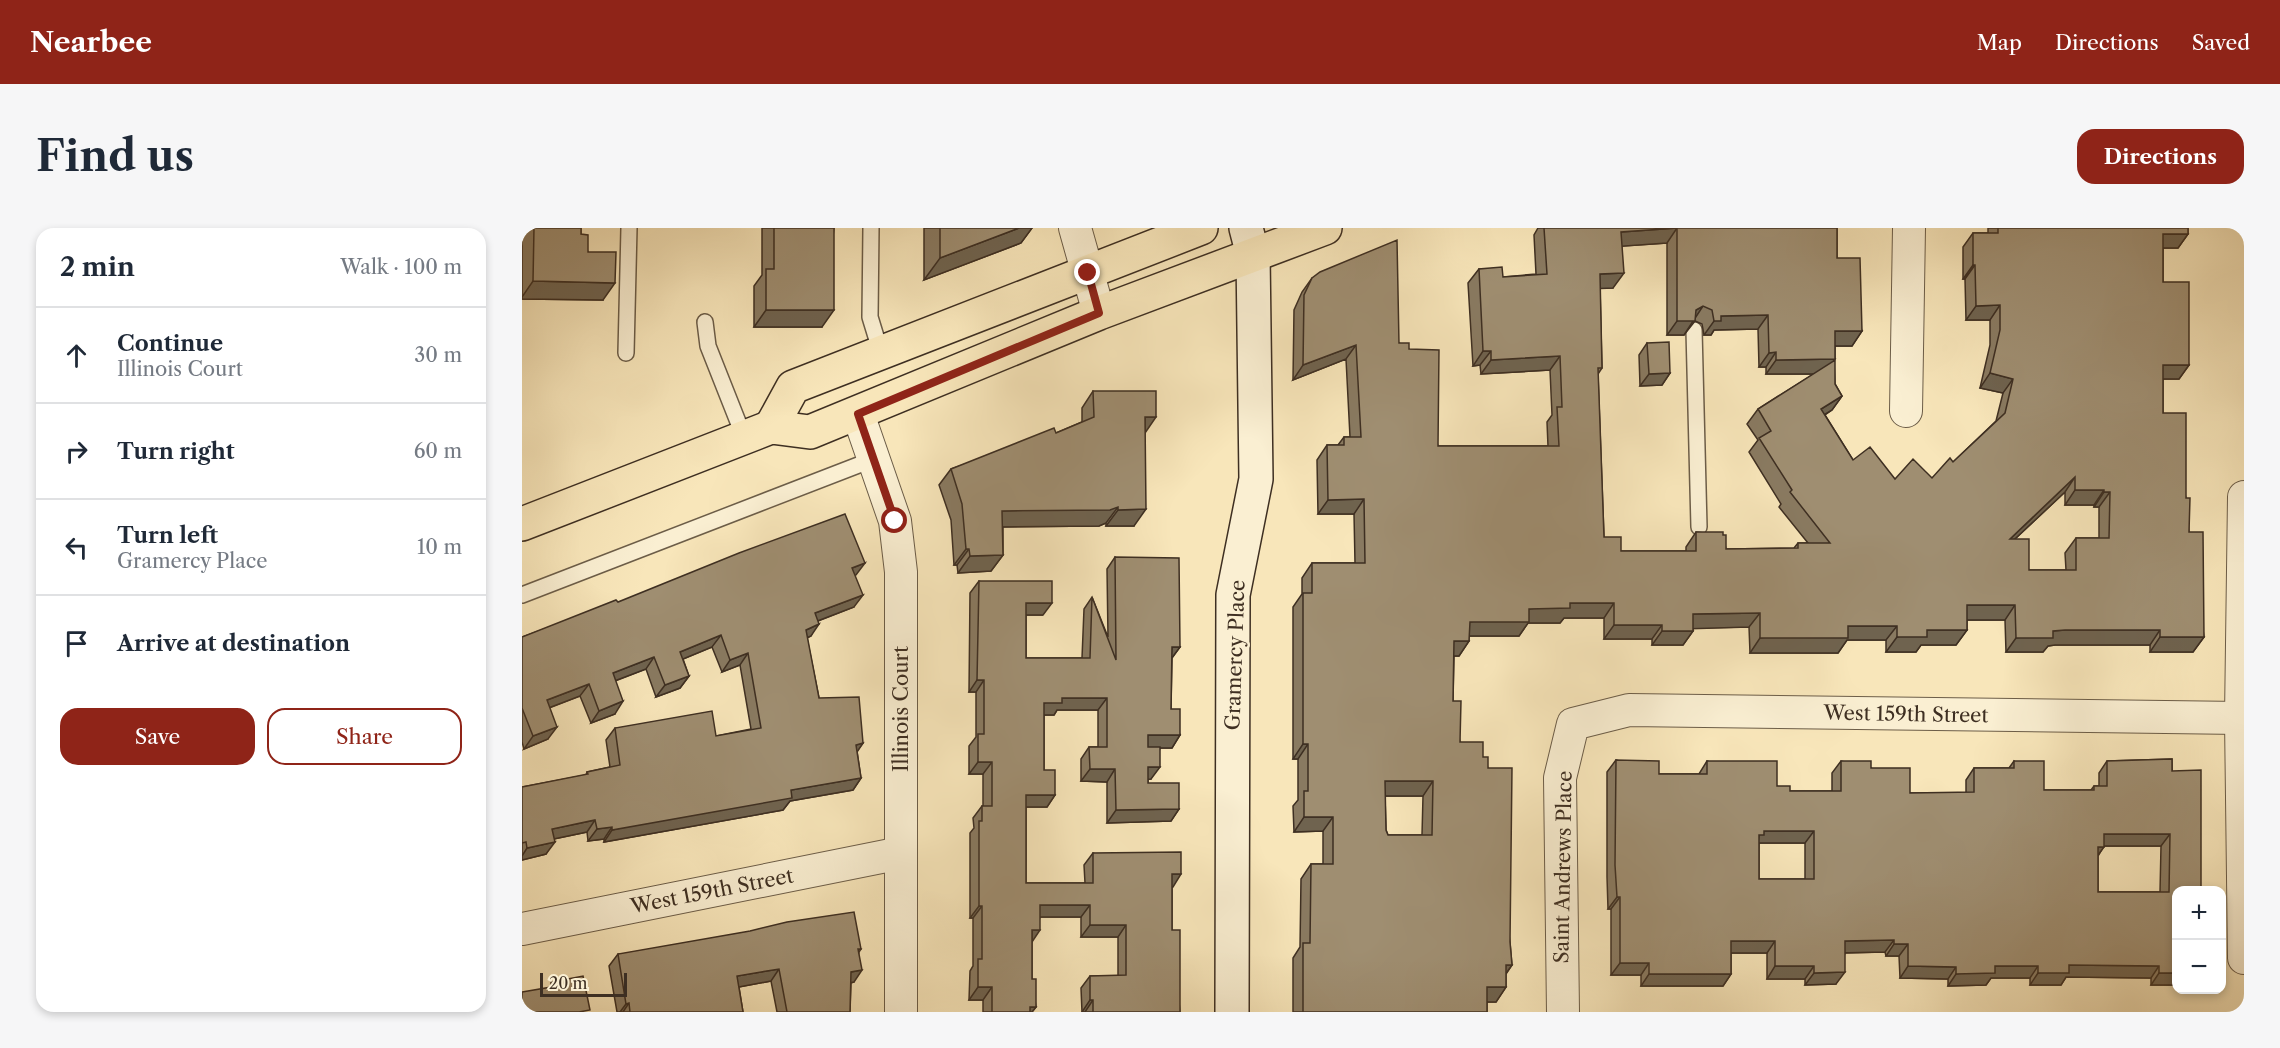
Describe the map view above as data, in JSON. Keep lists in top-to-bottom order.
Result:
{
  "streets": {
    "street": [
      "Gramercy Place",
      "Illinois Court",
      "West 159th Street",
      "Saint Andrews Place"
    ]
  },
  "crossings": [
    ["Illinois Court", "West 159th Street"],
    ["West 159th Street", "Saint Andrews Place"]
  ],
  "scale_bar": "20 m",
  "page": {
    "header": "Nearbee",
    "nav": ["Map", "Directions", "Saved"],
    "buttons": [
      "Directions",
      ["Save", "Share"]
    ],
    "title": "Find us",
    "heading": ["2 min", "Walk · 100 m"],
    "list": [
      ["Continue", "Illinois Court", "30 m"],
      ["Turn right", "60 m"],
      ["Turn left", "Gramercy Place", "10 m"],
      "Arrive at destination"
    ],
    "map_buttons": ["+", "−"],
    "scale": "20 m"
  }
}
